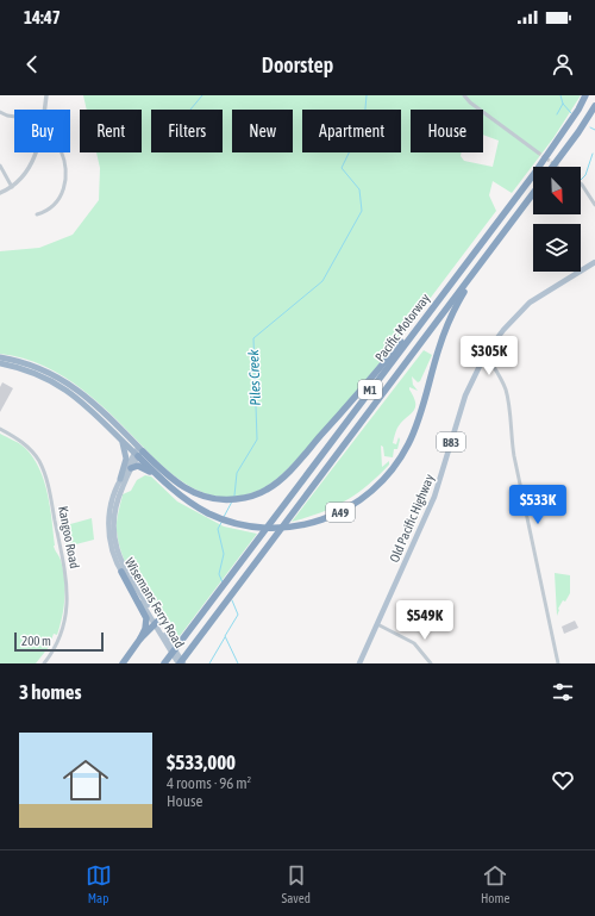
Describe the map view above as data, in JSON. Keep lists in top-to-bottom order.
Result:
{
  "streets": {
    "highway": ["Pacific Motorway", "M1", "A49"],
    "main road": ["B83", "Old Pacific Highway", "Wisemans Ferry Road"],
    "street": ["Kangoo Road"]
  },
  "crossings": [
    ["Pacific Motorway", "A49"],
    ["Pacific Motorway", "Wisemans Ferry Road"],
    ["A49", "Wisemans Ferry Road"]
  ],
  "water": ["Piles Creek"],
  "scale_bar": "200 m",
  "north": "bottom right",
  "page": {
    "status": "14:47",
    "header": "Doorstep",
    "chip": [
      "Buy",
      "Rent",
      "Filters",
      "New",
      "Apartment",
      "House"
    ],
    "price": ["$305K", "$533K", "$549K"],
    "scale": "200 m",
    "heading": "3 homes",
    "list": [
      {
        "name": "$533,000",
        "note": "4 rooms · 96 m² · House"
      }
    ],
    "tabs": ["Map", "Saved", "Home"]
  }
}
